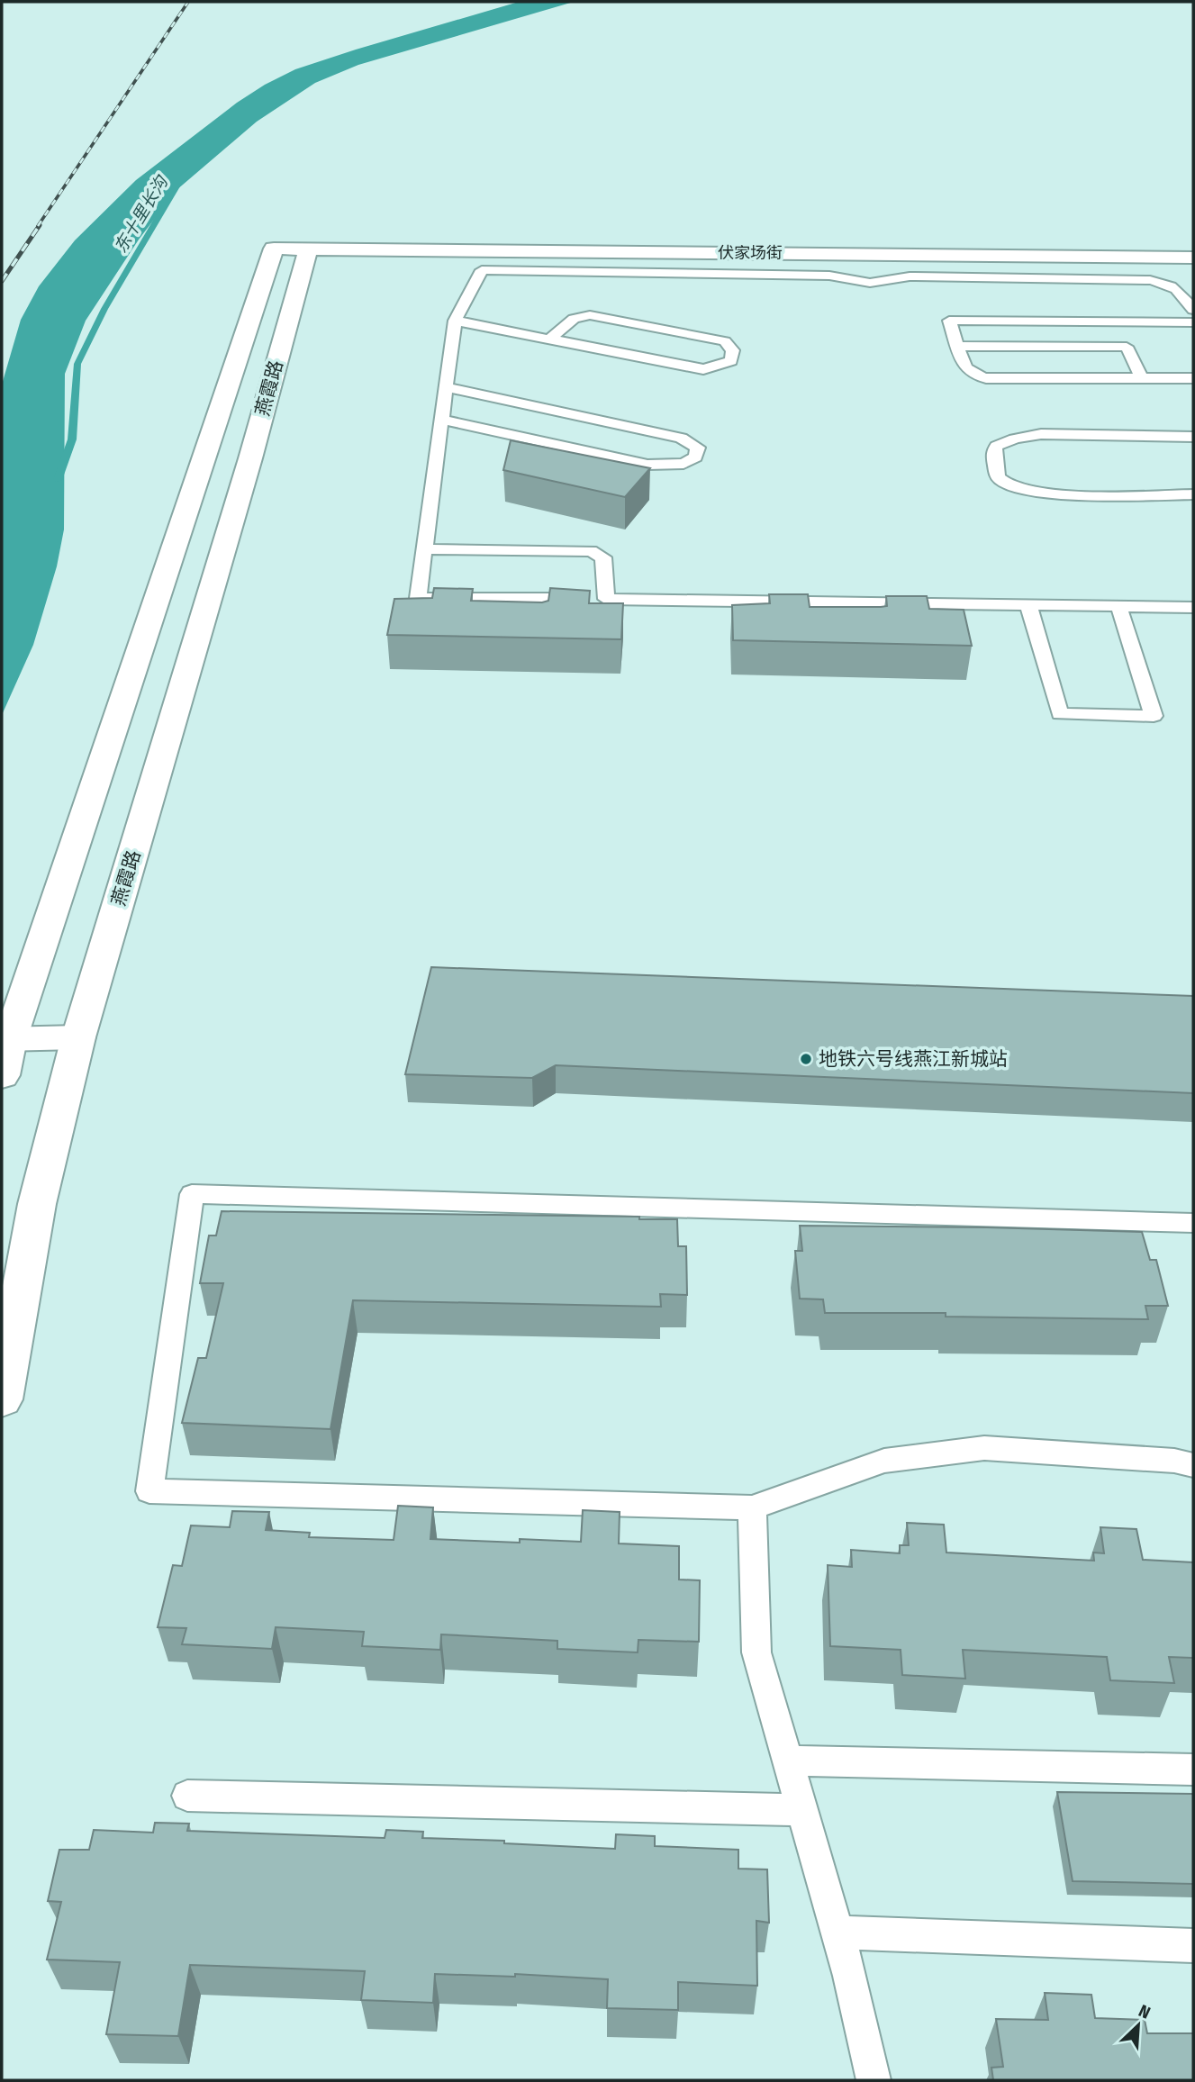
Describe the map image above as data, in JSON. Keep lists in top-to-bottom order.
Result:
{
  "streets": {
    "street": ["伏家场街", "燕霞路"]
  },
  "crossings": [
    ["伏家场街", "燕霞路"]
  ],
  "water": ["东十里长沟"],
  "places": ["地铁六号线燕江新城站"],
  "north": "top right"
}
